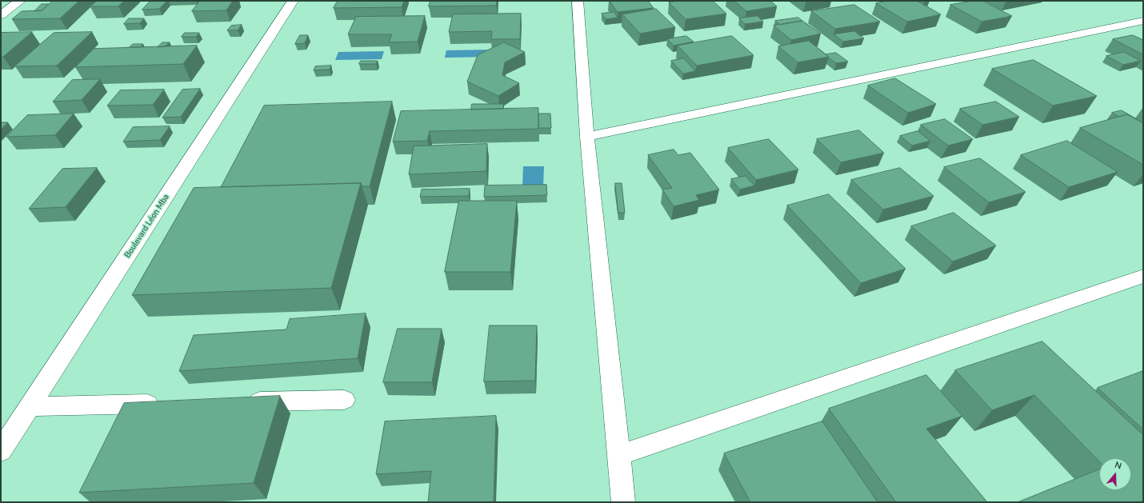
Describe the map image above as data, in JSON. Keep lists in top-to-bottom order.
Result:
{
  "streets": {
    "street": ["Boulevard Léon Mba"]
  },
  "north": "top"
}
